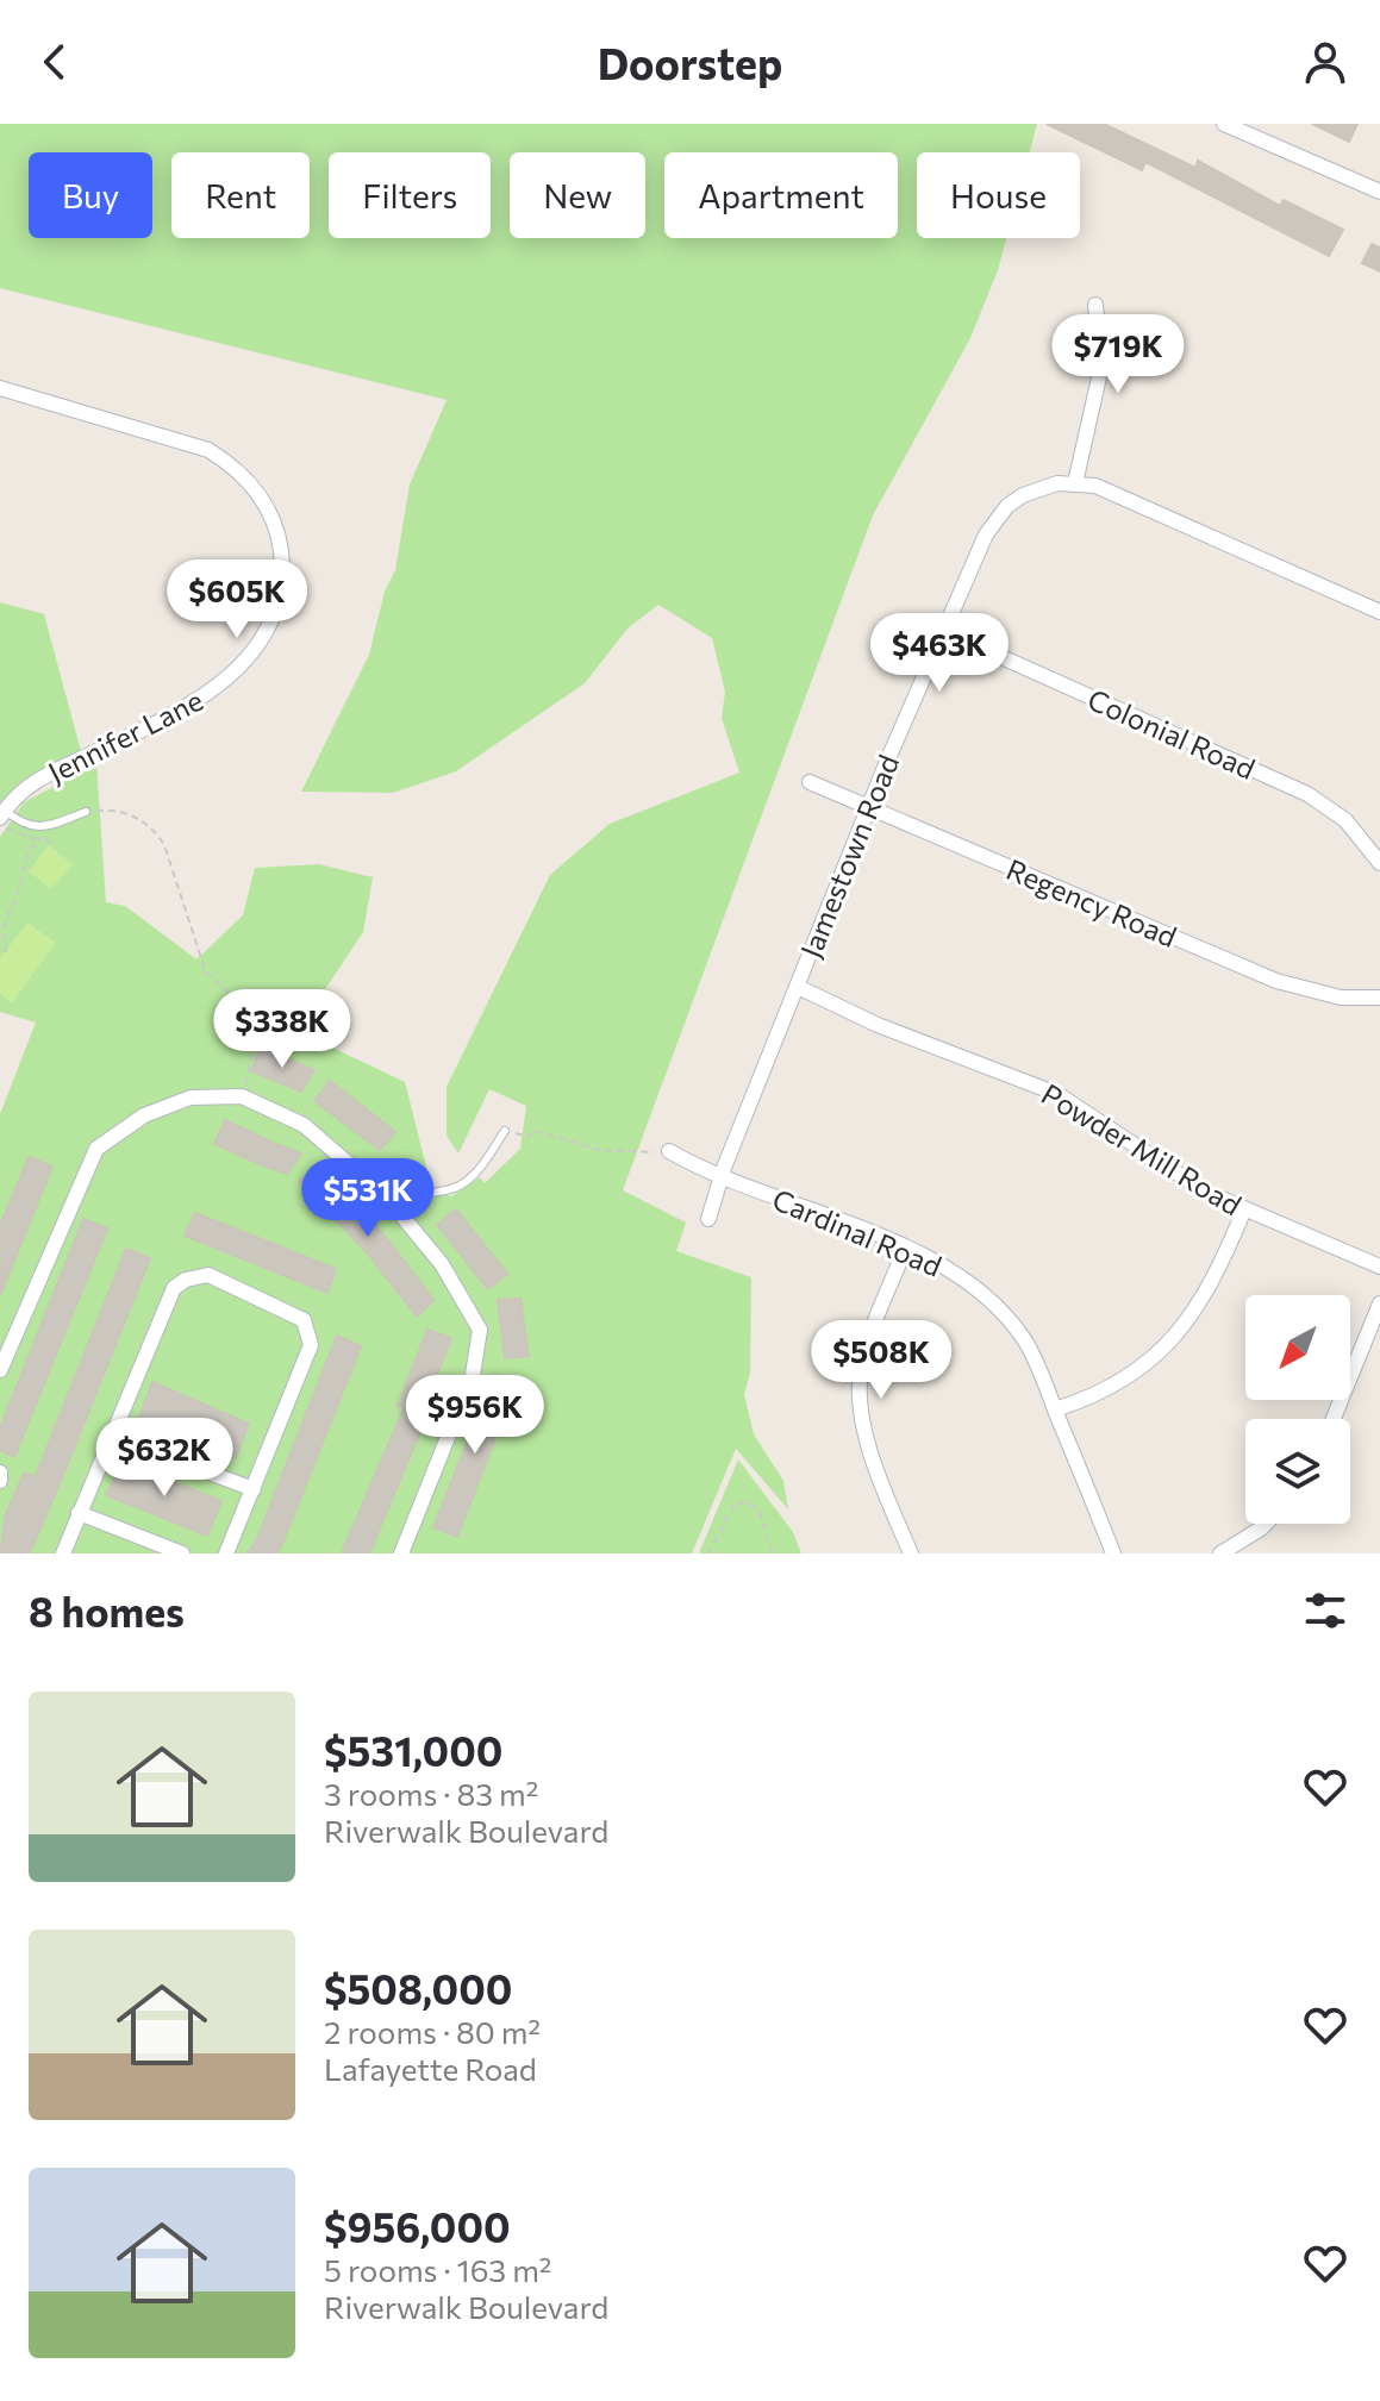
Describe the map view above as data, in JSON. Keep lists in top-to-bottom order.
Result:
{
  "streets": {
    "street": [
      "Colonial Road",
      "Jennifer Lane",
      "Jamestown Road",
      "Regency Road",
      "Powder Mill Road",
      "Cardinal Road"
    ]
  },
  "crossings": [
    ["Colonial Road", "Jamestown Road"],
    ["Jamestown Road", "Regency Road"],
    ["Jamestown Road", "Powder Mill Road"],
    ["Jamestown Road", "Cardinal Road"]
  ],
  "north": "bottom left",
  "page": {
    "header": "Doorstep",
    "chip": [
      "Buy",
      "Rent",
      "Filters",
      "New",
      "Apartment",
      "House"
    ],
    "price": [
      "$719K",
      "$605K",
      "$463K",
      "$338K",
      "$531K",
      "$508K",
      "$956K",
      "$632K"
    ],
    "heading": "8 homes",
    "list": [
      {
        "name": "$531,000",
        "note": "3 rooms · 83 m² · Riverwalk Boulevard"
      },
      {
        "name": "$508,000",
        "note": "2 rooms · 80 m² · Lafayette Road"
      },
      {
        "name": "$956,000",
        "note": "5 rooms · 163 m² · Riverwalk Boulevard"
      }
    ]
  }
}
